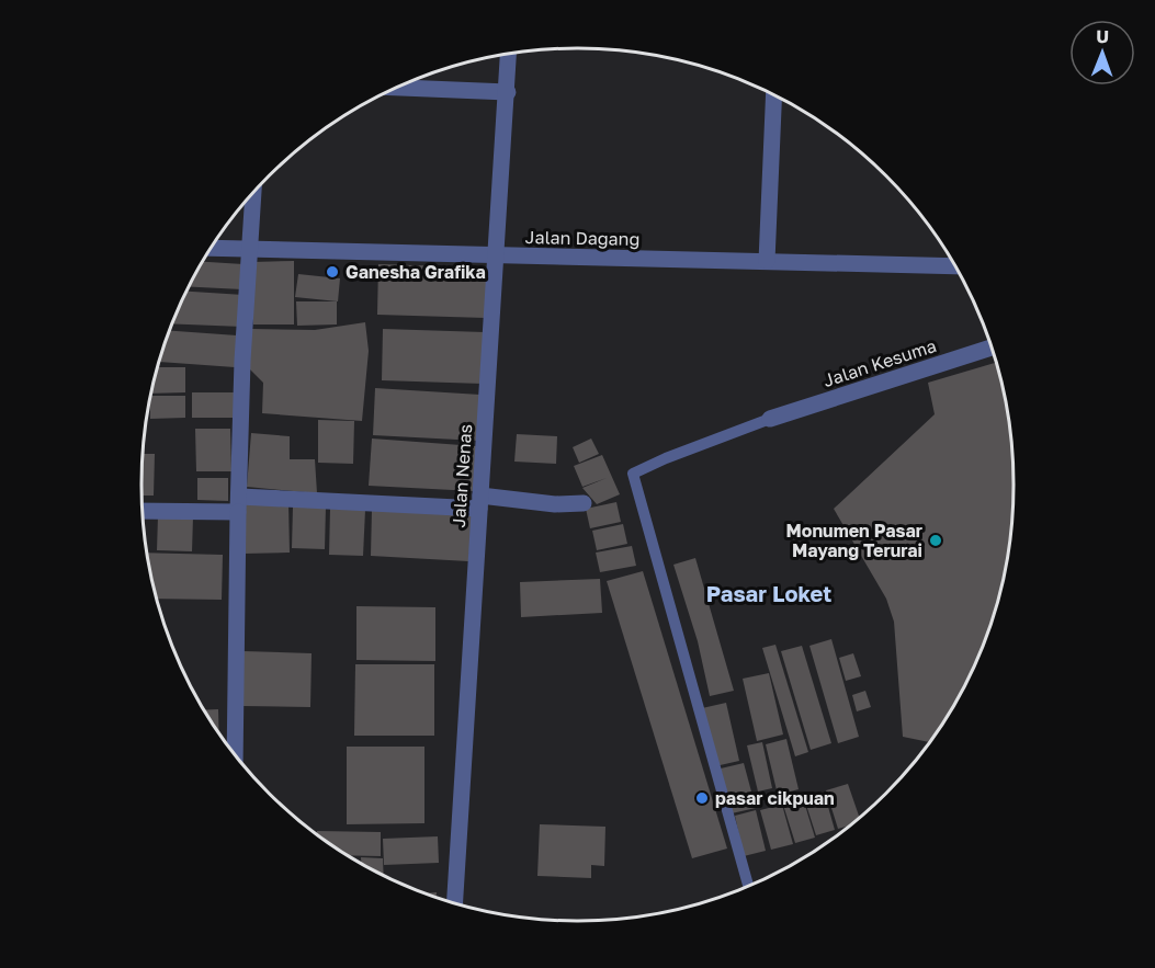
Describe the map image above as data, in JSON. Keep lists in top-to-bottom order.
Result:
{
  "streets": {
    "street": ["Jalan Dagang", "Jalan Kesuma", "Jalan Nenas"]
  },
  "crossings": [
    ["Jalan Dagang", "Jalan Nenas"]
  ],
  "districts": ["Pasar Loket"],
  "places": ["Ganesha Grafika", "Monumen Pasar Mayang Terurai", "pasar cikpuan"],
  "north": "top"
}
